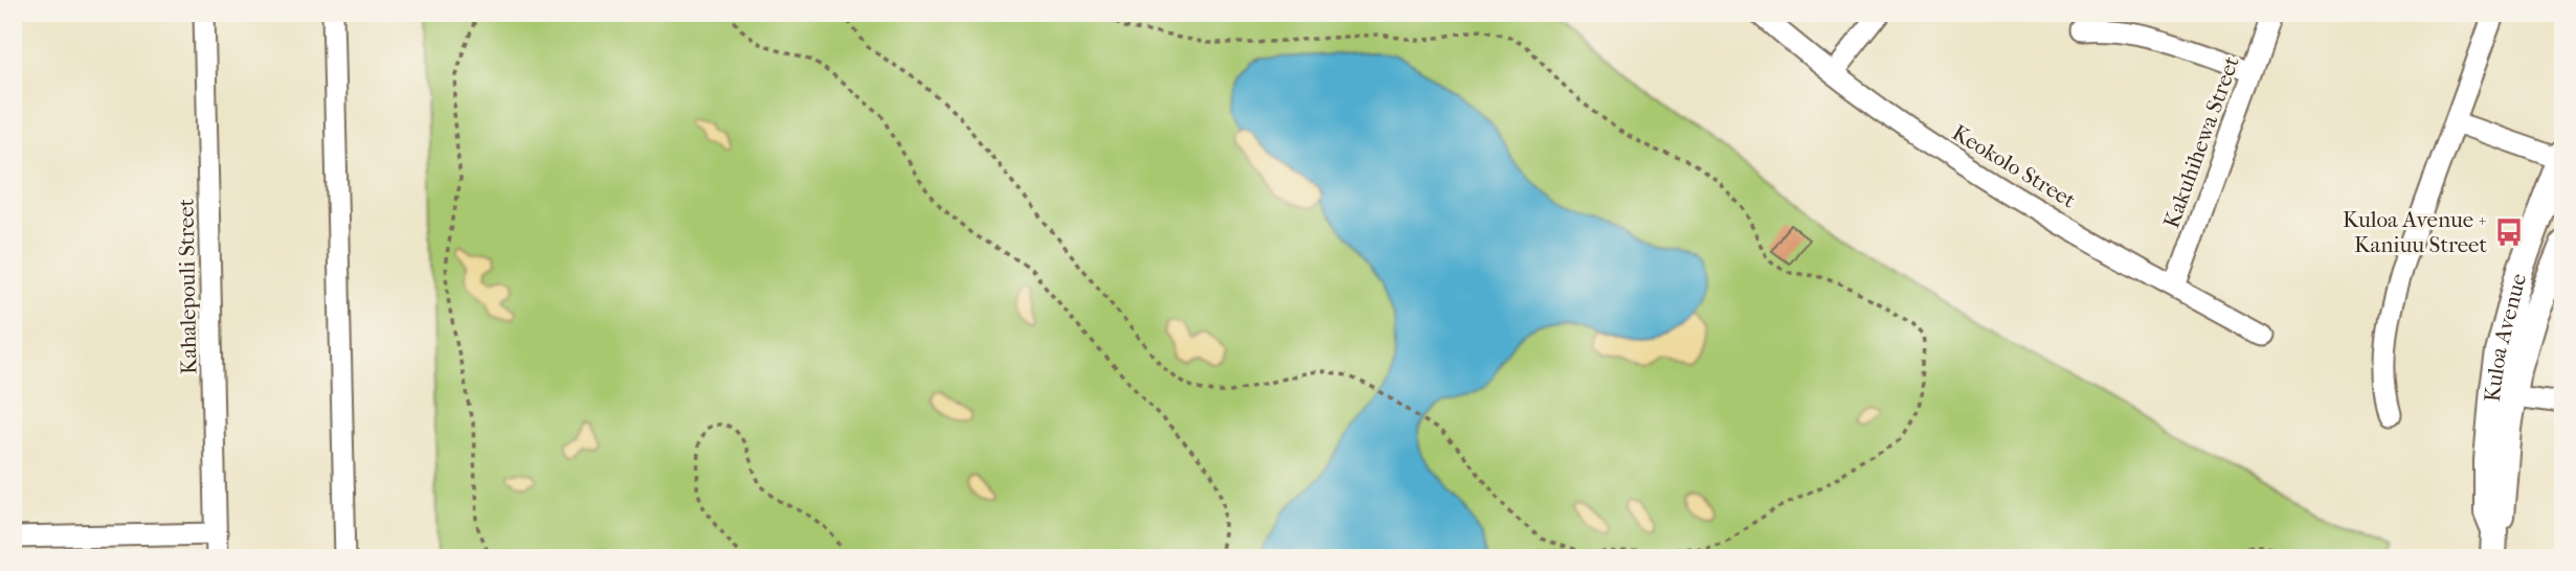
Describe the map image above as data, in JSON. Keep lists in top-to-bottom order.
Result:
{
  "streets": {
    "street": [
      "Kakuhihewa Street",
      "Keokolo Street",
      "Kahalepouli Street",
      "Kuloa Avenue"
    ]
  },
  "crossings": [
    ["Kakuhihewa Street", "Keokolo Street"]
  ],
  "places": {
    "bus stop": ["Kuloa Avenue + Kaniuu Street"]
  }
}
